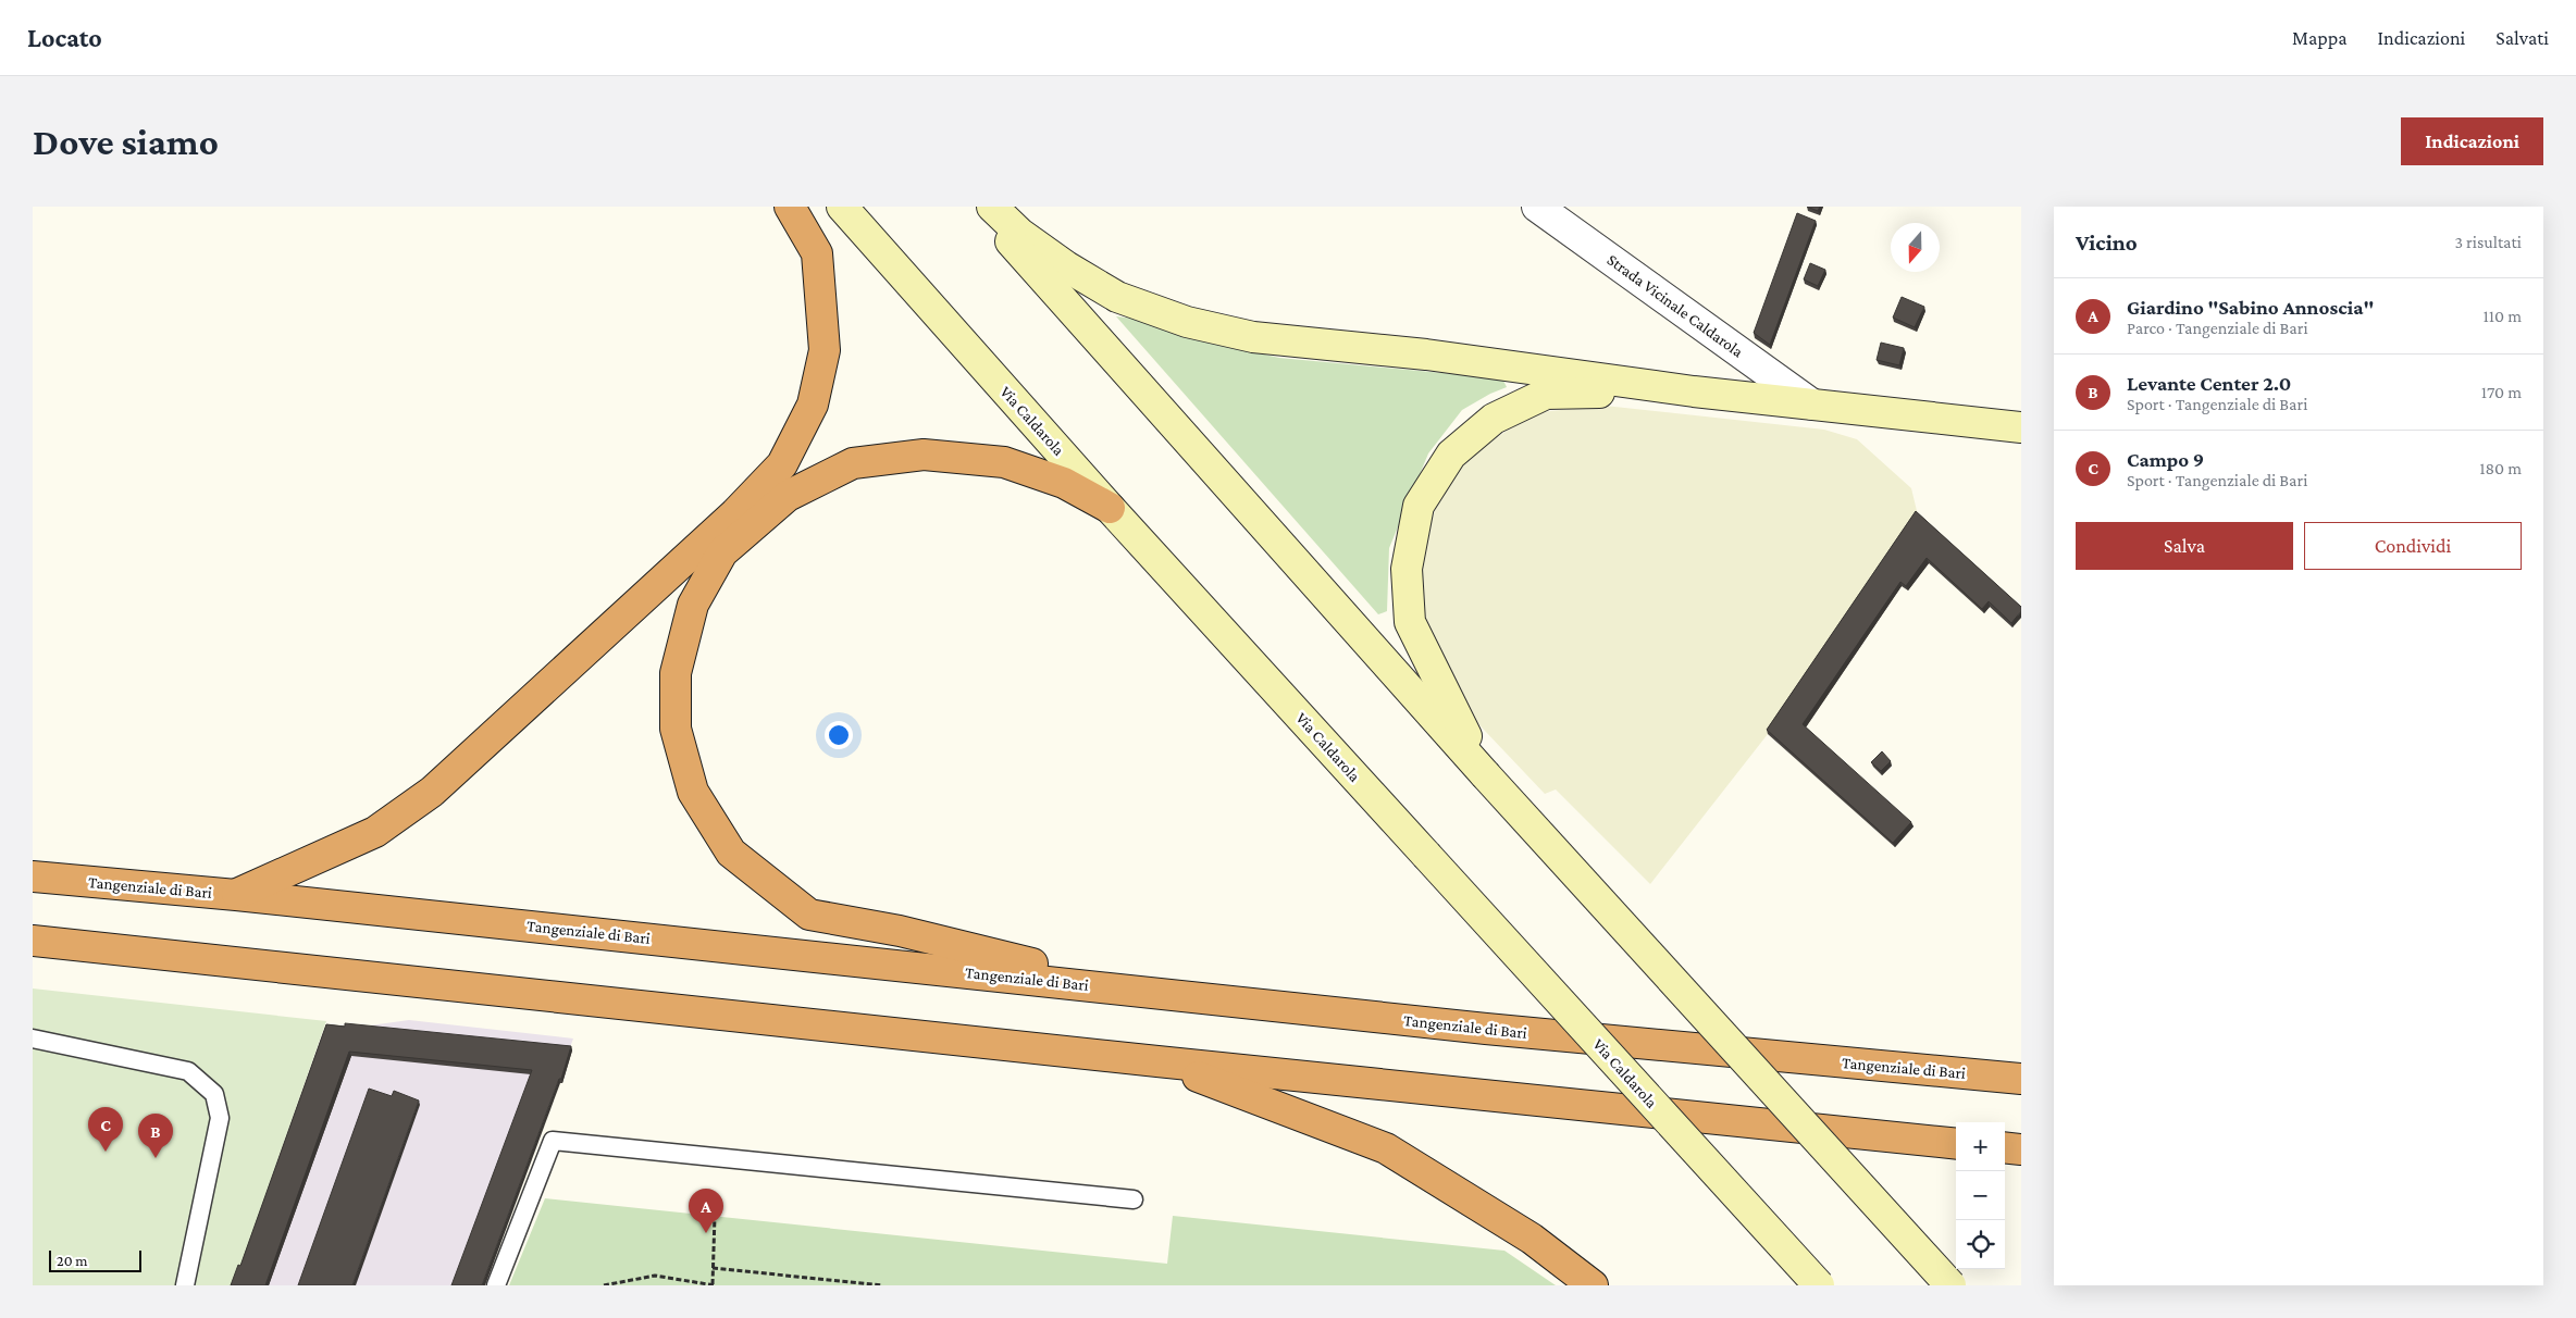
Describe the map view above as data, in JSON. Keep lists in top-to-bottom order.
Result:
{
  "streets": {
    "highway": ["Tangenziale di Bari"],
    "street": ["Strada Vicinale Caldarola", "Via Caldarola"]
  },
  "scale_bar": "20 m",
  "north": "bottom",
  "page": {
    "header": "Locato",
    "nav": ["Mappa", "Indicazioni", "Salvati"],
    "buttons": [
      "Indicazioni",
      ["Salva", "Condividi"]
    ],
    "title": "Dove siamo",
    "heading": ["Vicino", "3 risultati"],
    "list": [
      {
        "mark": "A",
        "name": "Giardino \"Sabino Annoscia\"",
        "note": "Parco · Tangenziale di Bari",
        "value": "110 m"
      },
      {
        "mark": "B",
        "name": "Levante Center 2.0",
        "note": "Sport · Tangenziale di Bari",
        "value": "170 m"
      },
      {
        "mark": "C",
        "name": "Campo 9",
        "note": "Sport · Tangenziale di Bari",
        "value": "180 m"
      }
    ],
    "pins": ["C", "B", "A"],
    "map_buttons": ["+", "−"],
    "scale": "20 m"
  }
}
